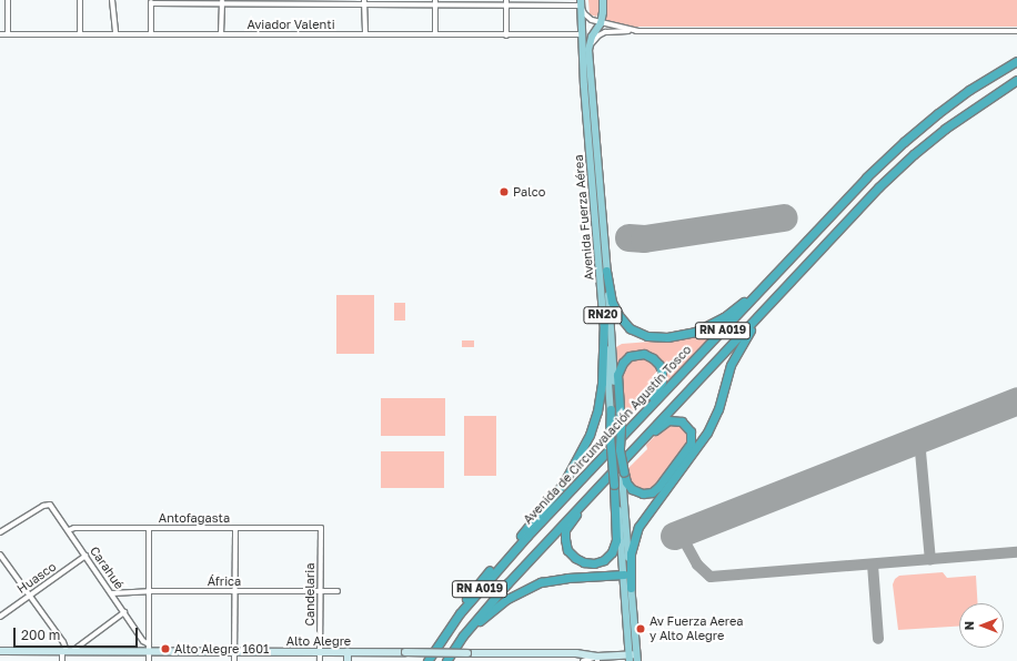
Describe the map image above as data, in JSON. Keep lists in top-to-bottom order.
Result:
{
  "streets": {
    "highway": ["RN A019", "Avenida de Circunvalación Agustín Tosco"],
    "main road": ["Avenida Fuerza Aérea", "RN20", "Alto Alegre"],
    "street": [
      "Aviador Valenti",
      "Antofagasta",
      "Carahué",
      "Huasco",
      "África",
      "Candelaria"
    ]
  },
  "crossings": [
    ["Aviador Valenti", "Avenida Fuerza Aérea"],
    ["Antofagasta", "Carahué"],
    ["Antofagasta", "Candelaria"],
    ["Carahué", "Huasco"],
    ["Carahué", "África"],
    ["África", "Candelaria"],
    ["Candelaria", "Alto Alegre"]
  ],
  "places": ["Palco", "Av Fuerza Aerea y Alto Alegre", "Alto Alegre 1601"],
  "scale_bar": "200 m",
  "north": "left"
}
